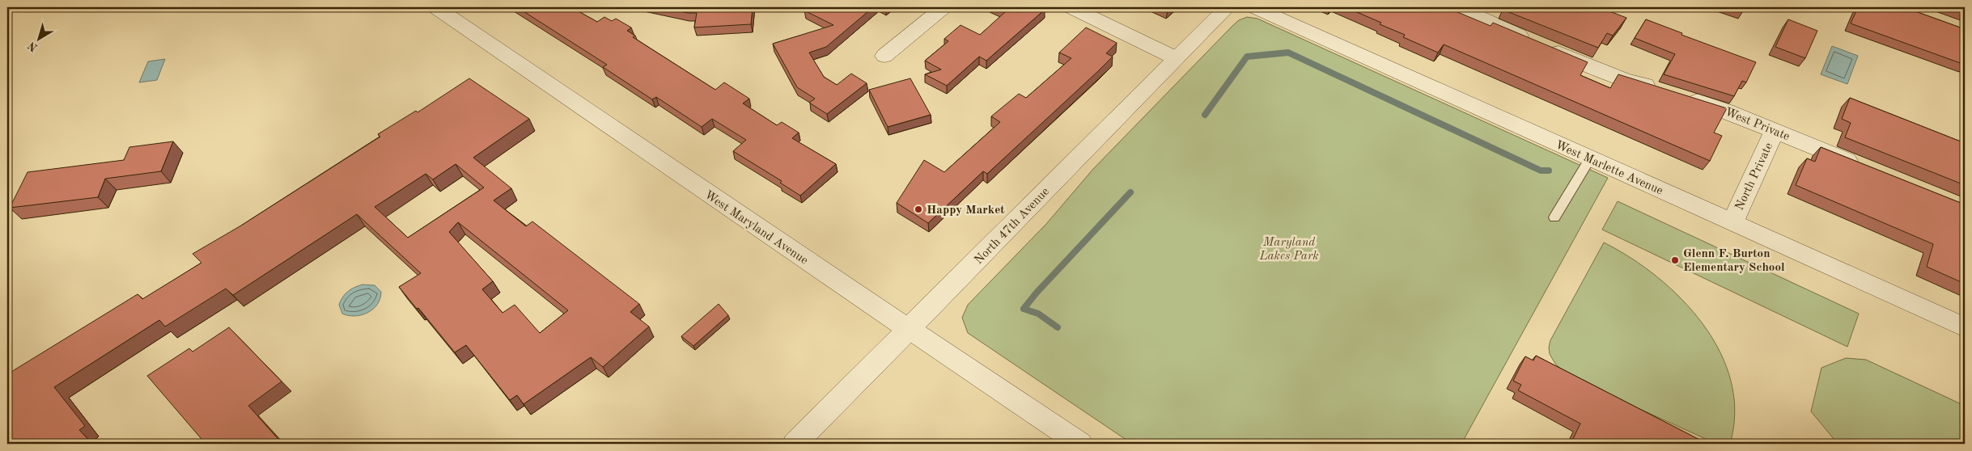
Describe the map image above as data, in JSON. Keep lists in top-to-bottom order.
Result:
{
  "streets": {
    "street": [
      "West Private",
      "West Marlette Avenue",
      "North Private",
      "North 47th Avenue",
      "West Maryland Avenue"
    ]
  },
  "crossings": [
    ["West Private", "North Private"],
    ["West Marlette Avenue", "North Private"],
    ["North 47th Avenue", "West Maryland Avenue"]
  ],
  "parks": ["Maryland Lakes Park"],
  "places": ["Happy Market", "Glenn F. Burton Elementary School"],
  "north": "bottom left"
}
